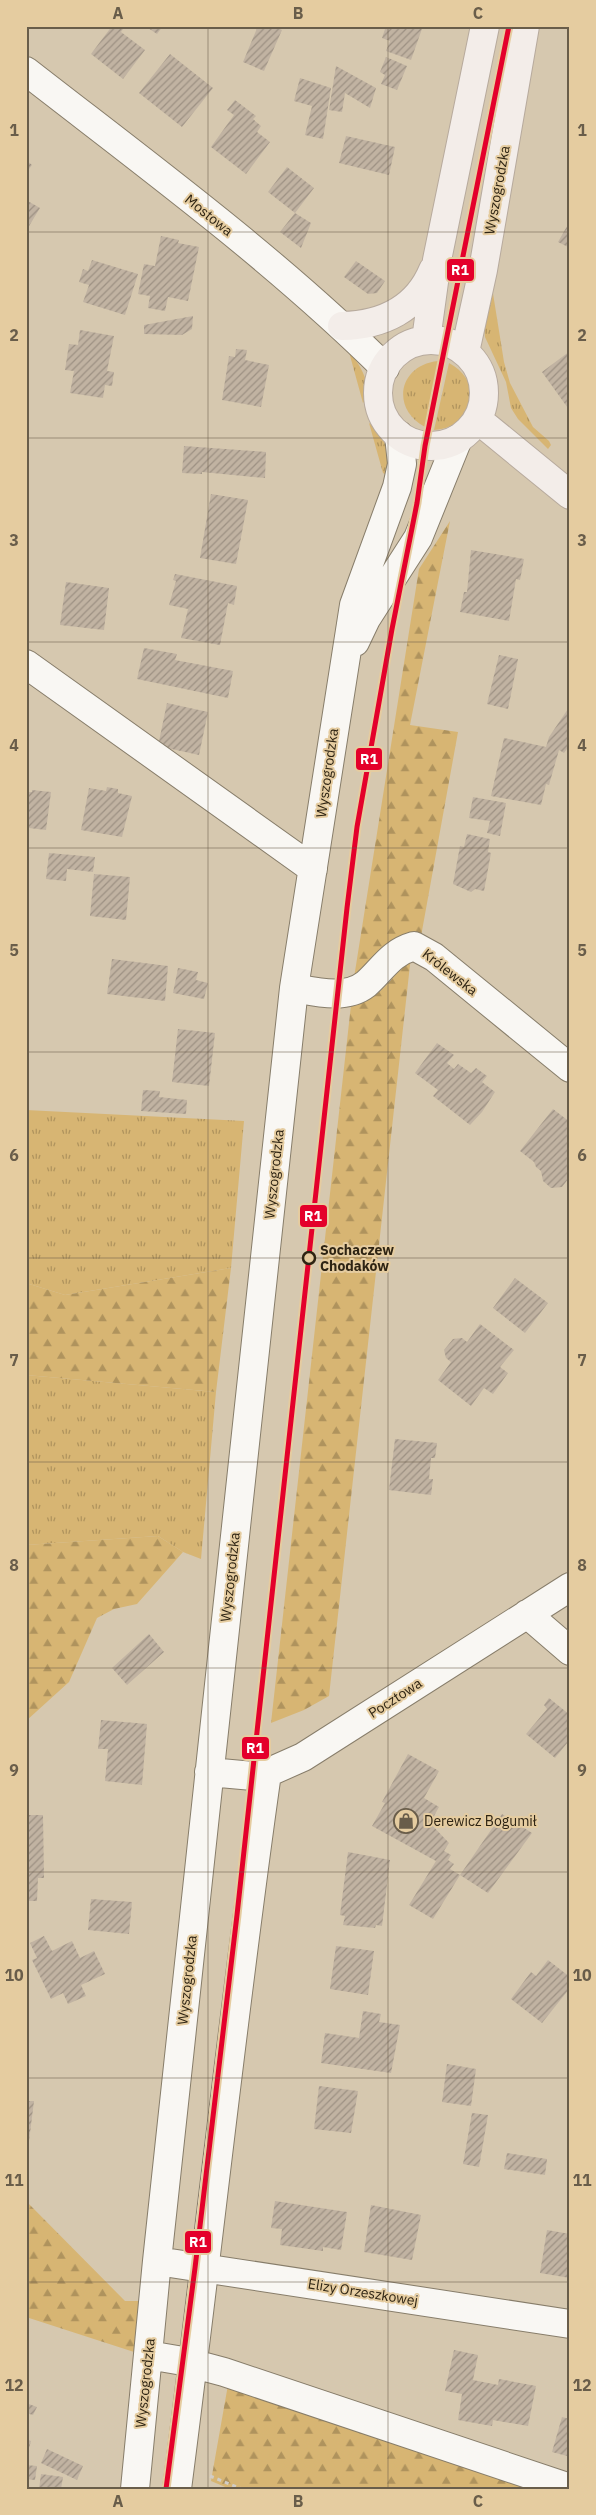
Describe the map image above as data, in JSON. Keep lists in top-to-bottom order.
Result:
{
  "streets": {
    "main road": ["Wyszogrodzka"],
    "street": [
      "Mostowa",
      "Królewska",
      "Pocztowa",
      "Elizy Orzeszkowej"
    ]
  },
  "crossings": [
    ["Wyszogrodzka", "Mostowa"],
    ["Wyszogrodzka", "Królewska"],
    ["Wyszogrodzka", "Pocztowa"],
    ["Wyszogrodzka", "Elizy Orzeszkowej"]
  ],
  "places": {
    "other": ["Sochaczew Chodaków"],
    "shop": ["Derewicz Bogumił"]
  },
  "lines": ["transit line R1"],
  "grid": {
    "columns": ["A", "B", "C"],
    "rows": [
      "1",
      "2",
      "3",
      "4",
      "5",
      "6",
      "7",
      "8",
      "9",
      "10",
      "11",
      "12"
    ]
  }
}
